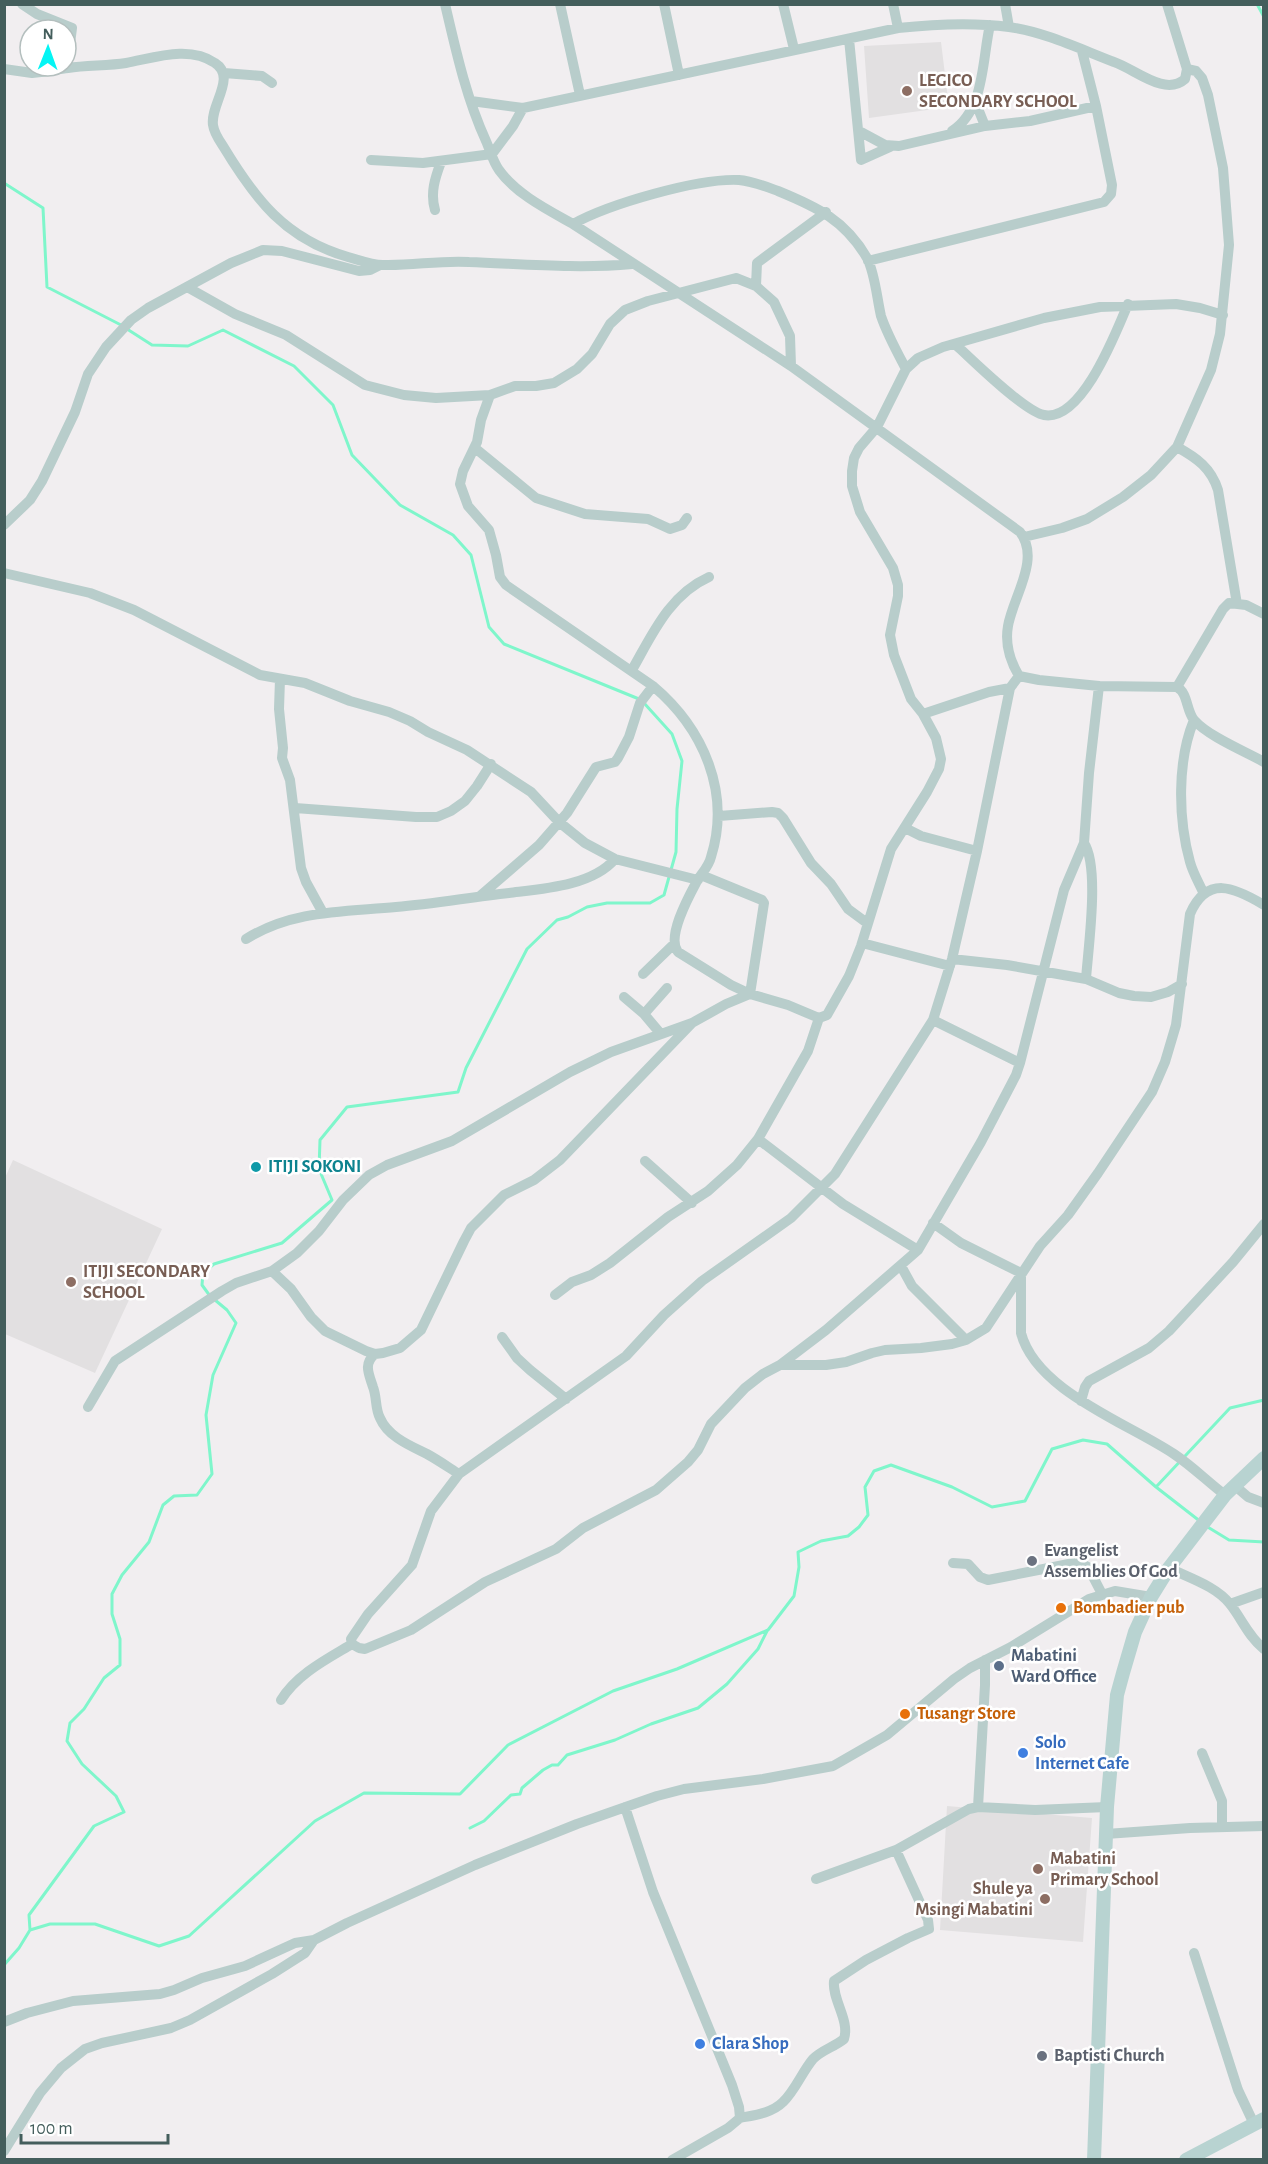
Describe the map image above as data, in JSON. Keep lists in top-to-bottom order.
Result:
{
  "places": [
    "LEGICO SECONDARY SCHOOL",
    "ITIJI SOKONI",
    "ITIJI SECONDARY SCHOOL",
    "Evangelist Assemblies Of God",
    "Bombadier pub",
    "Mabatini Ward Office",
    "Tusangr Store",
    "Solo Internet Cafe",
    "Mabatini Primary School",
    "Shule ya Msingi Mabatini",
    "Clara Shop",
    "Baptisti Church"
  ],
  "scale_bar": "100 m",
  "north": "top"
}
